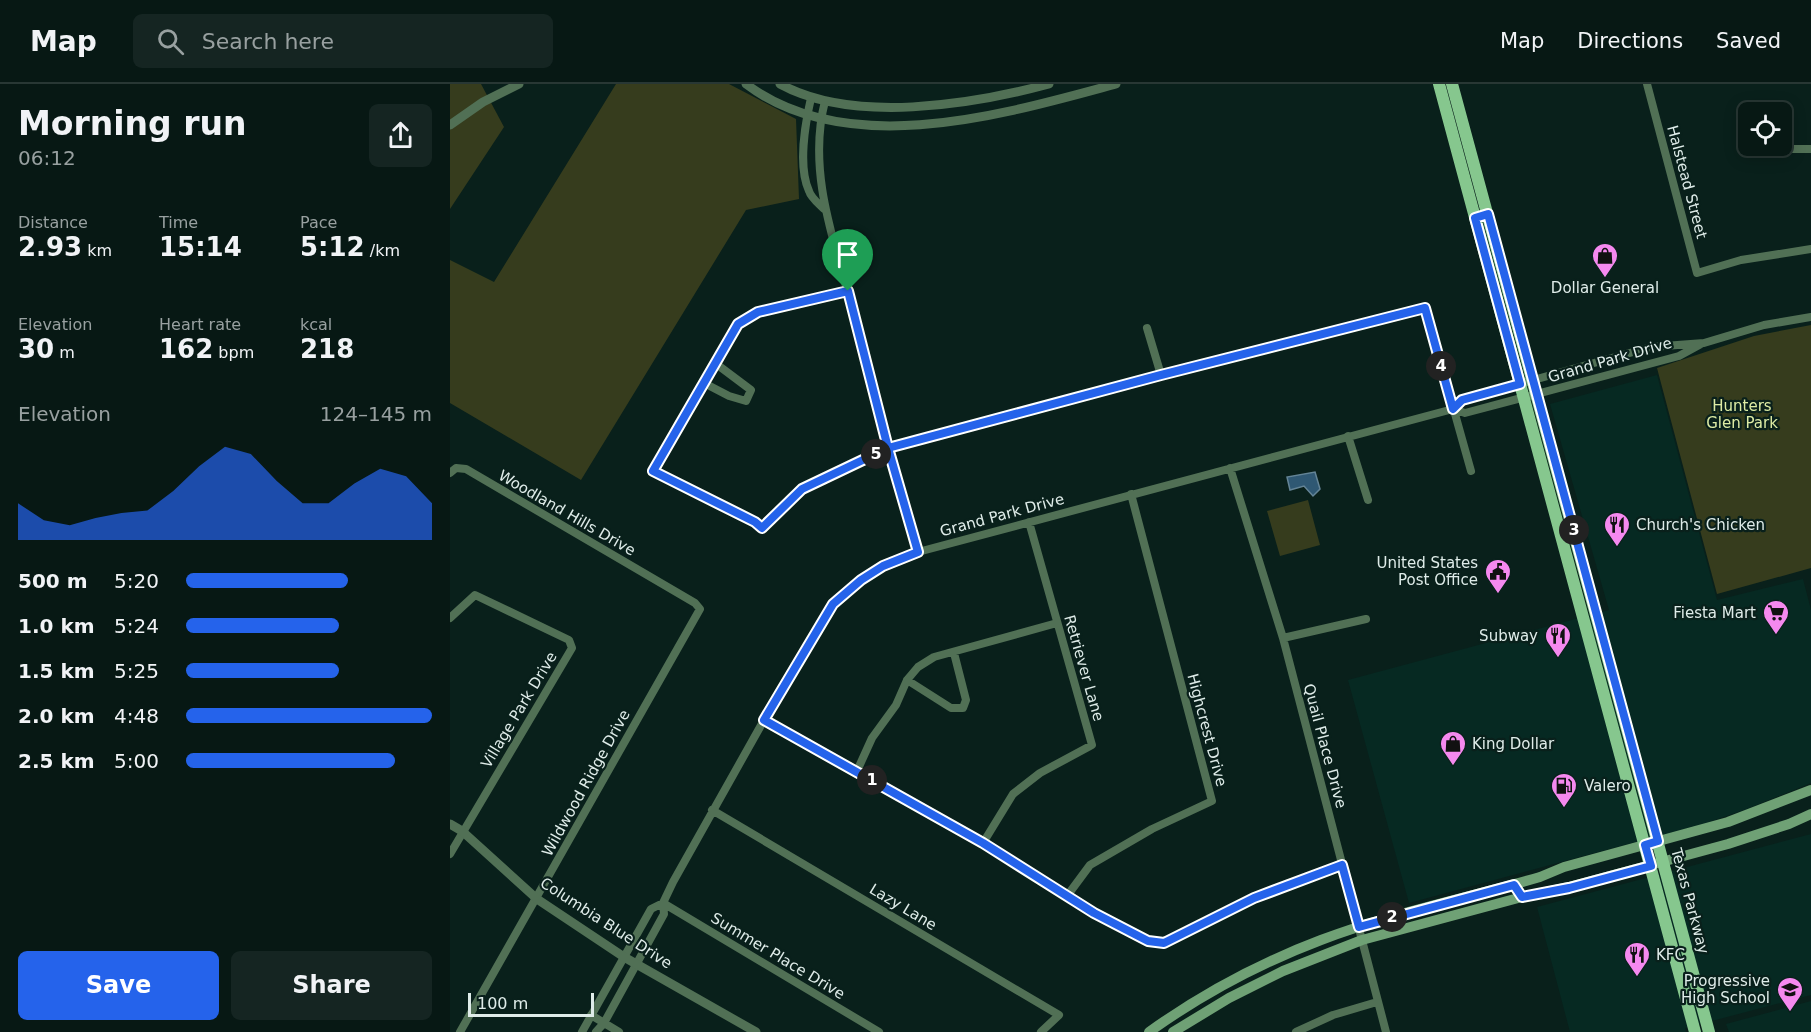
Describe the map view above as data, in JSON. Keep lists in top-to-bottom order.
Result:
{
  "streets": {
    "main road": ["Texas Parkway"],
    "street": [
      "Halstead Street",
      "Grand Park Drive",
      "Woodland Hills Drive",
      "Retriever Lane",
      "Village Park Drive",
      "Highcrest Drive",
      "Quail Place Drive",
      "Wildwood Ridge Drive",
      "Lazy Lane",
      "Columbia Blue Drive",
      "Summer Place Drive"
    ]
  },
  "crossings": [
    ["Grand Park Drive", "Retriever Lane"],
    ["Grand Park Drive", "Highcrest Drive"],
    ["Grand Park Drive", "Quail Place Drive"],
    ["Grand Park Drive", "Texas Parkway"],
    ["Grand Park Drive", "Lazy Lane"],
    ["Grand Park Drive", "Columbia Blue Drive"],
    ["Grand Park Drive", "Summer Place Drive"],
    ["Woodland Hills Drive", "Wildwood Ridge Drive"],
    ["Village Park Drive", "Columbia Blue Drive"],
    ["Wildwood Ridge Drive", "Columbia Blue Drive"]
  ],
  "parks": ["Hunters Glen Park"],
  "places": {
    "shop": ["Dollar General", "King Dollar"],
    "restaurant": ["Church's Chicken", "Subway", "KFC"],
    "public building": ["United States Post Office"],
    "supermarket": ["Fiesta Mart"],
    "fuel station": ["Valero"],
    "school or university": ["Progressive High School"]
  },
  "scale_bar": "100 m",
  "page": {
    "header": "Map",
    "search": "Search here",
    "nav": ["Map", "Directions", "Saved"],
    "heading": ["Morning run", "06:12"],
    "stats": [
      ["Distance", "2.93 km"],
      ["Time", "15:14"],
      ["Pace", "5:12 /km"],
      ["Elevation", "30 m"],
      ["Heart rate", "162 bpm"],
      ["kcal", "218"]
    ],
    "pins": [
      "4",
      "5",
      "3",
      "1",
      "2"
    ],
    "chart": ["Elevation", "124–145 m"],
    "list": [
      {
        "name": "500 m",
        "note": "5:20"
      },
      {
        "name": "1.0 km",
        "note": "5:24"
      },
      {
        "name": "1.5 km",
        "note": "5:25"
      },
      {
        "name": "2.0 km",
        "note": "4:48"
      },
      {
        "name": "2.5 km",
        "note": "5:00"
      }
    ],
    "buttons": ["Save", "Share"],
    "scale": "100 m"
  }
}
